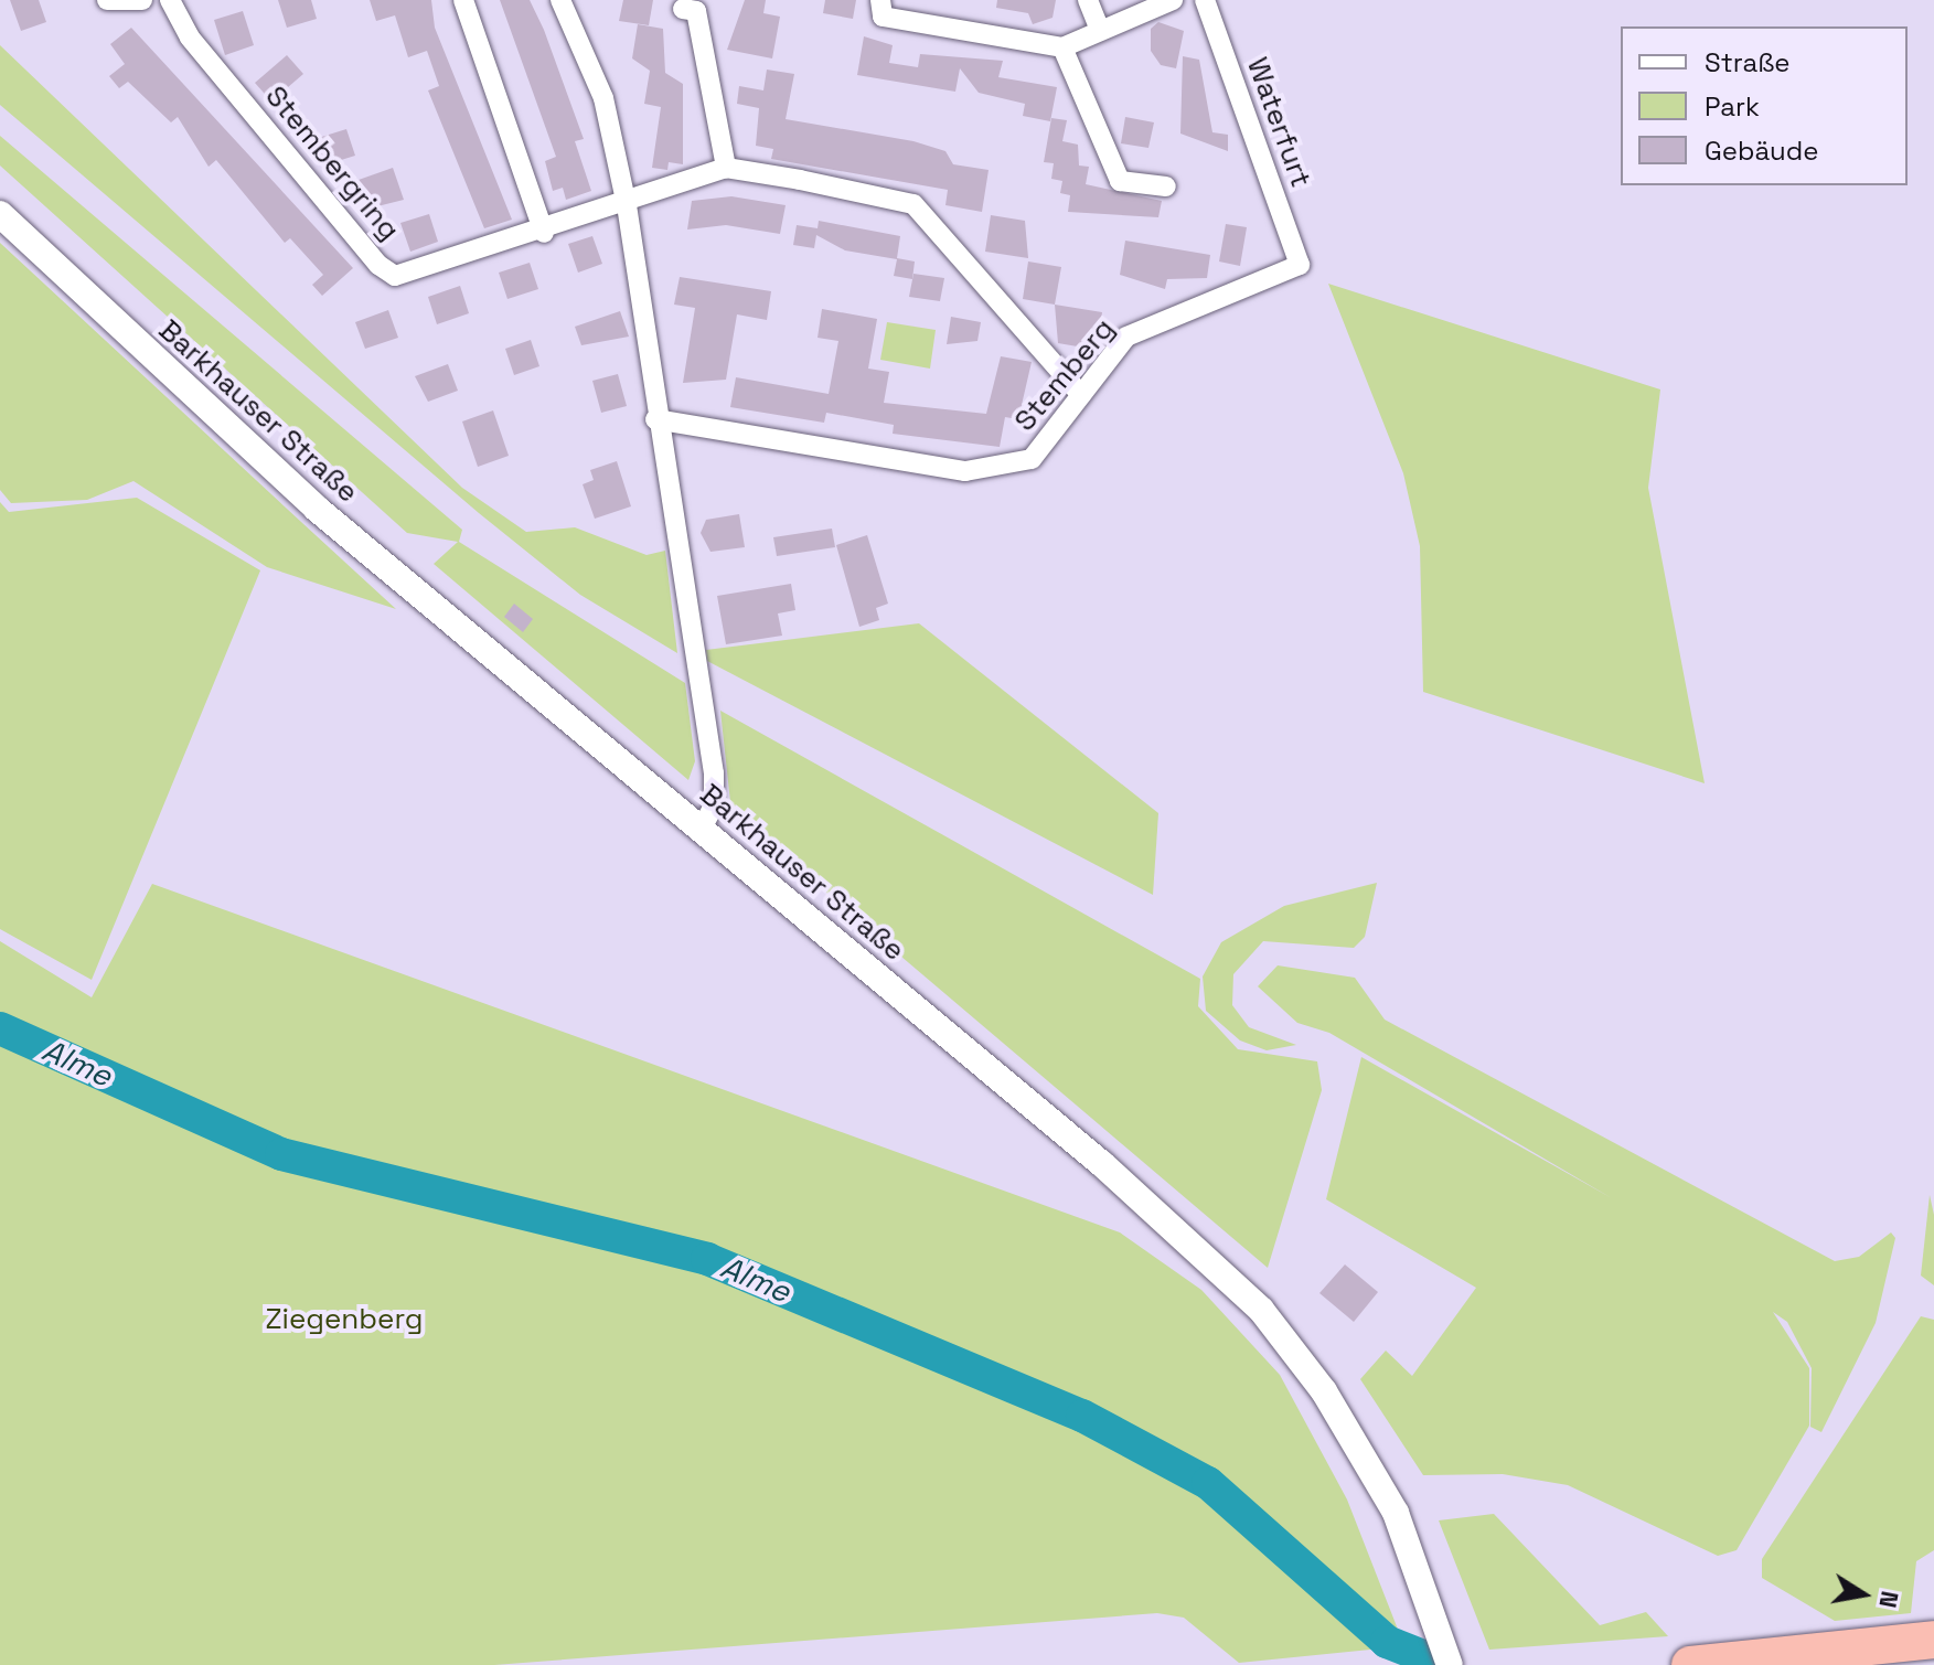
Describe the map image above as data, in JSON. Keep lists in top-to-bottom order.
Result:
{
  "streets": {
    "street": [
      "Waterfurt",
      "Stembergring",
      "Stemberg",
      "Barkhauser Straße"
    ]
  },
  "crossings": [
    ["Waterfurt", "Stemberg"]
  ],
  "water": ["Alme"],
  "parks": ["Ziegenberg"],
  "legend": ["Straße", "Park", "Gebäude"],
  "north": "right"
}
